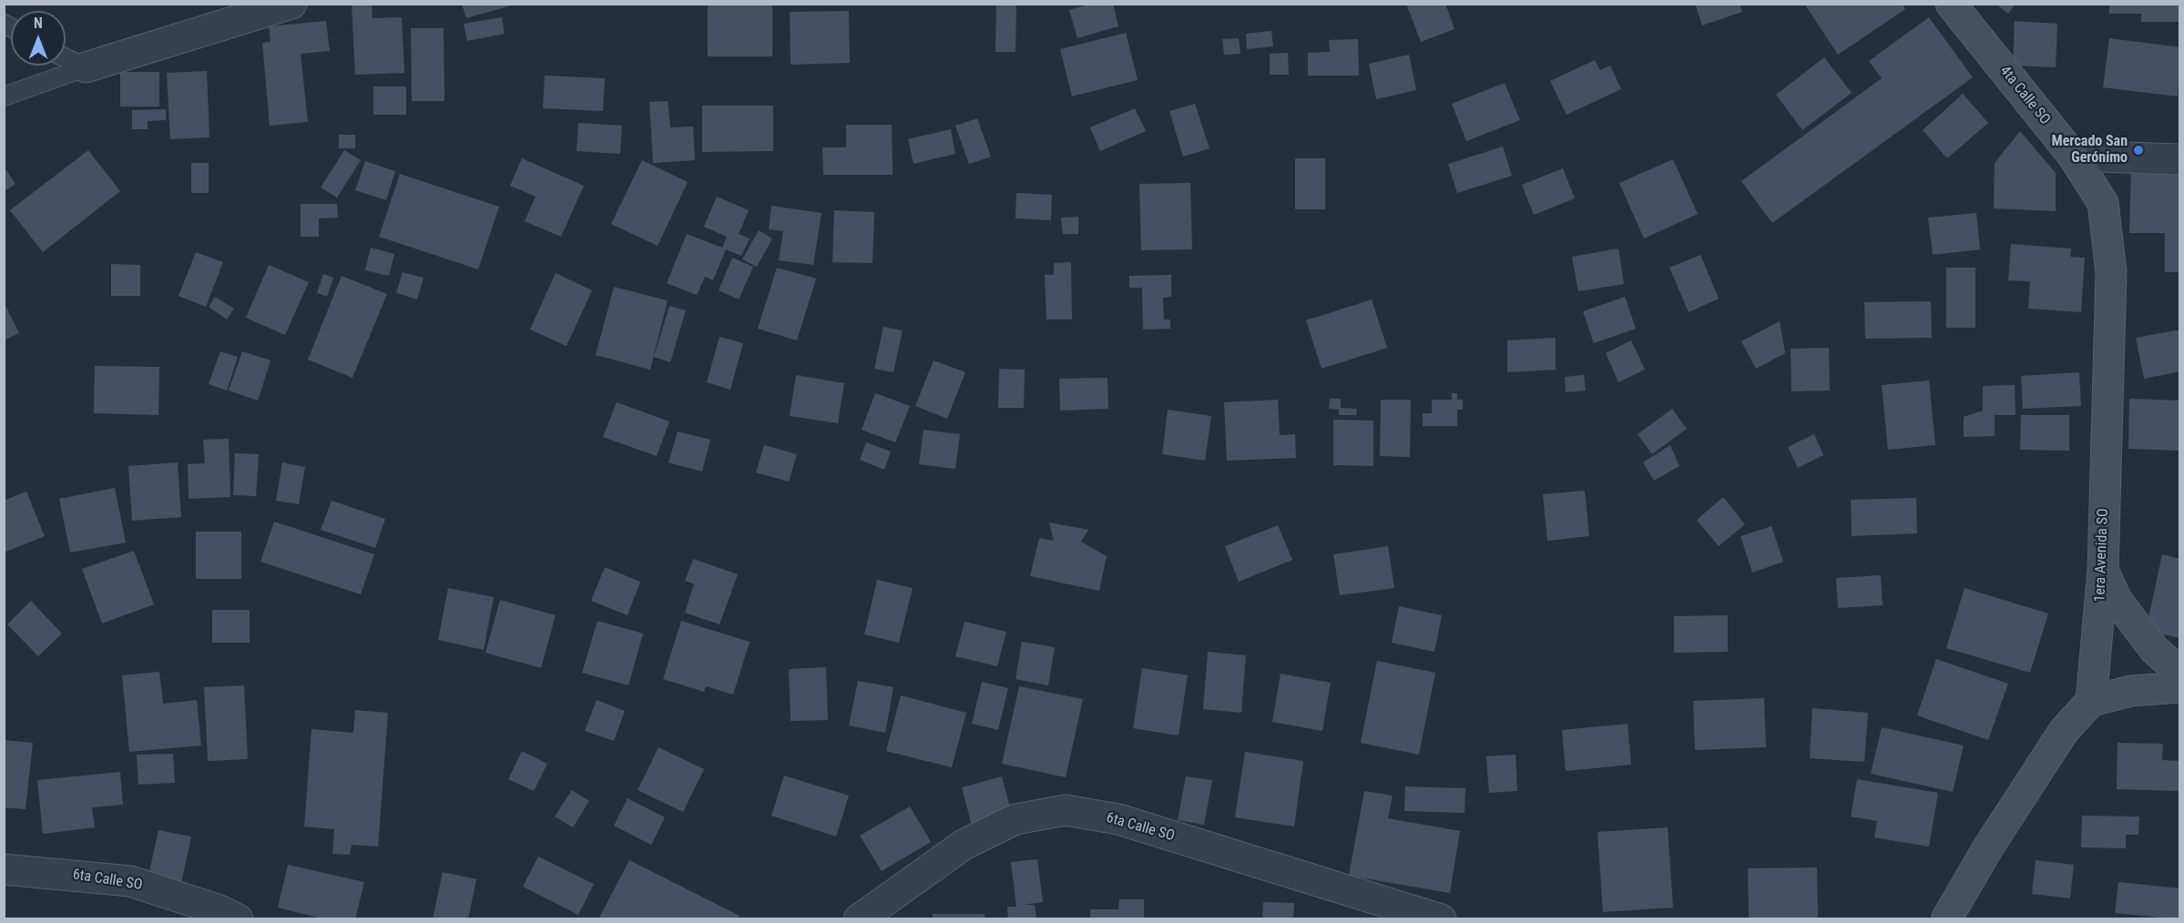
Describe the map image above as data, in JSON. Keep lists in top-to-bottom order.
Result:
{
  "streets": {
    "street": ["4ta Calle SO", "1era Avenida SO", "6ta Calle SO"]
  },
  "crossings": [
    ["4ta Calle SO", "1era Avenida SO"]
  ],
  "places": ["Mercado San Gerónimo"],
  "north": "top"
}
